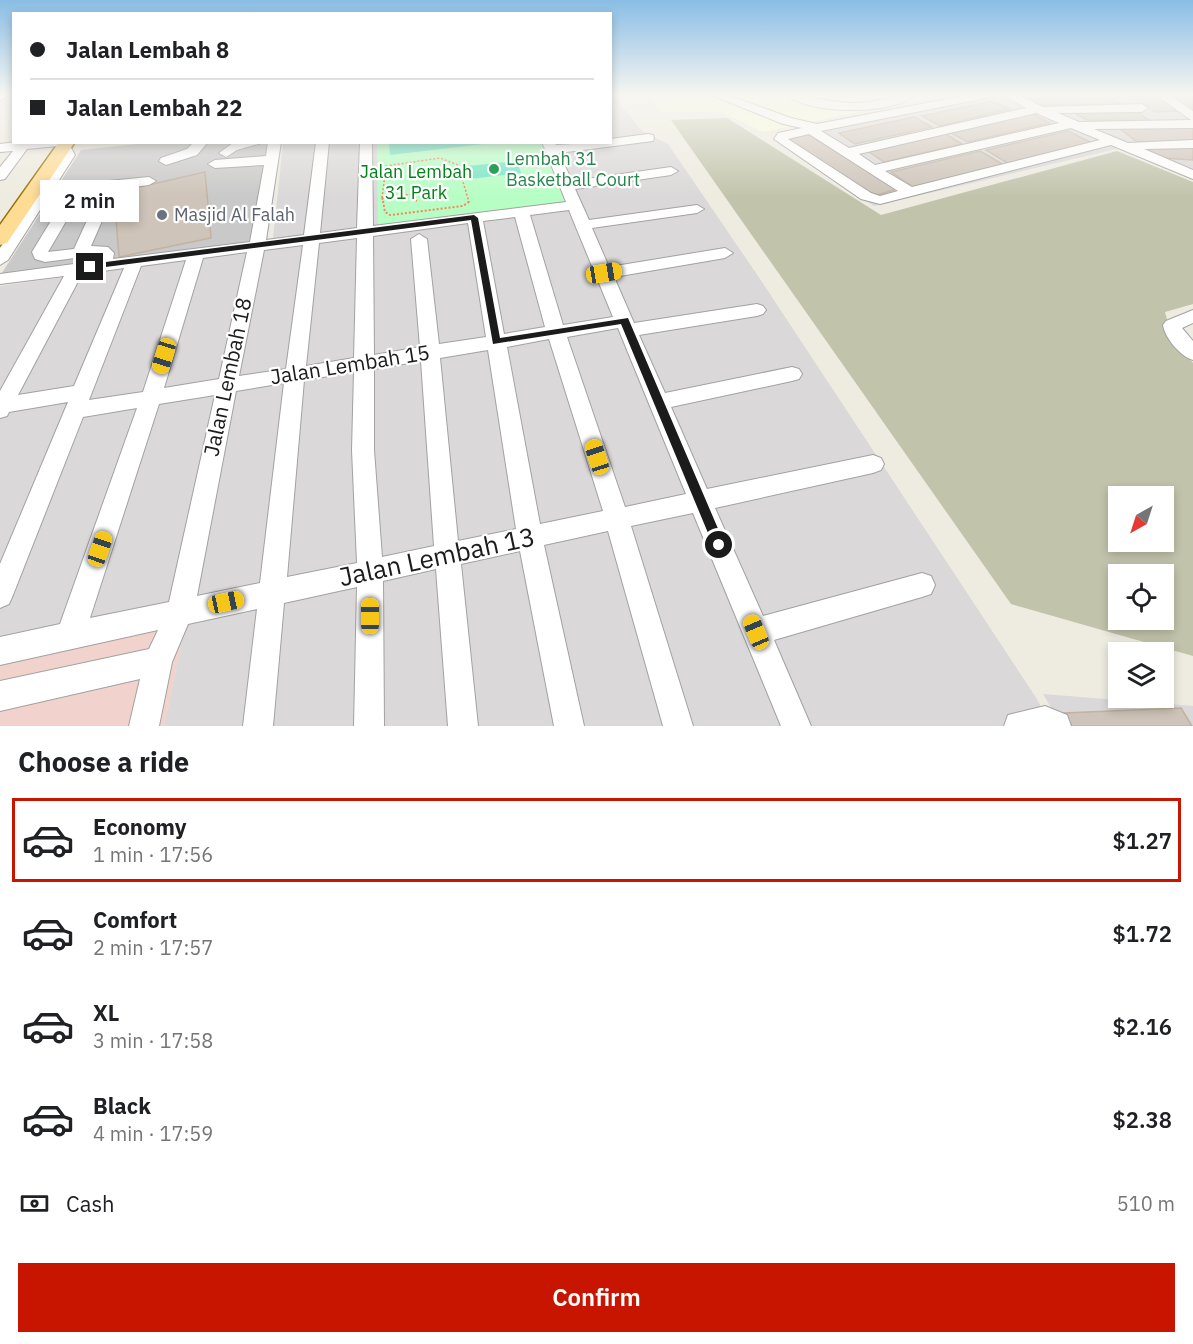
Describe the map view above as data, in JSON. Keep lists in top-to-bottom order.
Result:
{
  "streets": {
    "street": ["Jalan Lembah 15", "Jalan Lembah 18", "Jalan Lembah 13"]
  },
  "crossings": [
    ["Jalan Lembah 15", "Jalan Lembah 18"],
    ["Jalan Lembah 18", "Jalan Lembah 13"]
  ],
  "parks": ["Jalan Lembah 31 Park"],
  "places": ["Lembah 31 Basketball Court", "Masjid Al Falah"],
  "north": "bottom left",
  "page": {
    "banner": ["Jalan Lembah 8", "Jalan Lembah 22"],
    "bubble": "2 min",
    "heading": "Choose a ride",
    "list": [
      {
        "name": "Economy",
        "note": "1 min · 17:56",
        "value": "$1.27"
      },
      {
        "name": "Comfort",
        "note": "2 min · 17:57",
        "value": "$1.72"
      },
      {
        "name": "XL",
        "note": "3 min · 17:58",
        "value": "$2.16"
      },
      {
        "name": "Black",
        "note": "4 min · 17:59",
        "value": "$2.38"
      }
    ],
    "pay": ["Cash", "510 m"],
    "buttons": "Confirm"
  }
}
